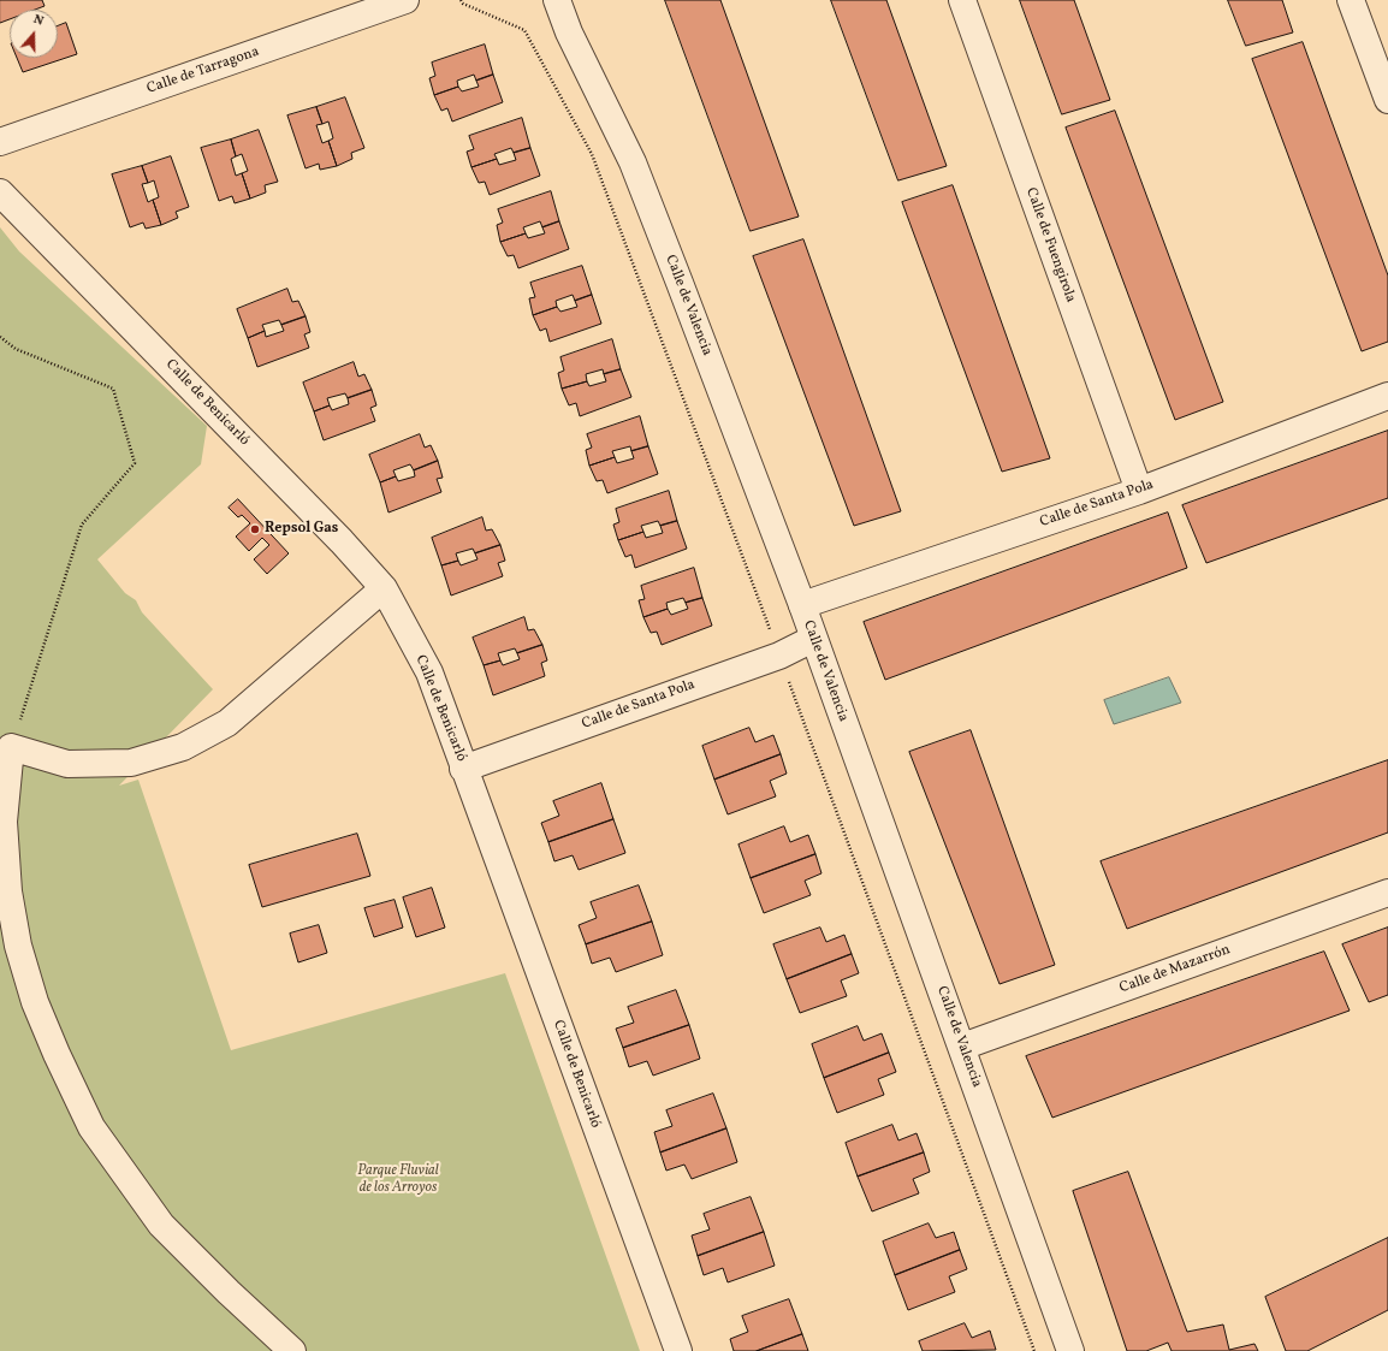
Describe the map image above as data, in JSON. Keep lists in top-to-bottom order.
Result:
{
  "streets": {
    "street": [
      "Calle de Tarragona",
      "Calle de Fuengirola",
      "Calle de Valencia",
      "Calle de Benicarló",
      "Calle de Santa Pola",
      "Calle de Mazarrón"
    ]
  },
  "crossings": [
    ["Calle de Fuengirola", "Calle de Santa Pola"],
    ["Calle de Valencia", "Calle de Santa Pola"],
    ["Calle de Valencia", "Calle de Mazarrón"],
    ["Calle de Benicarló", "Calle de Santa Pola"]
  ],
  "parks": ["Parque Fluvial de los Arroyos"],
  "places": ["Repsol Gas"],
  "north": "top"
}
